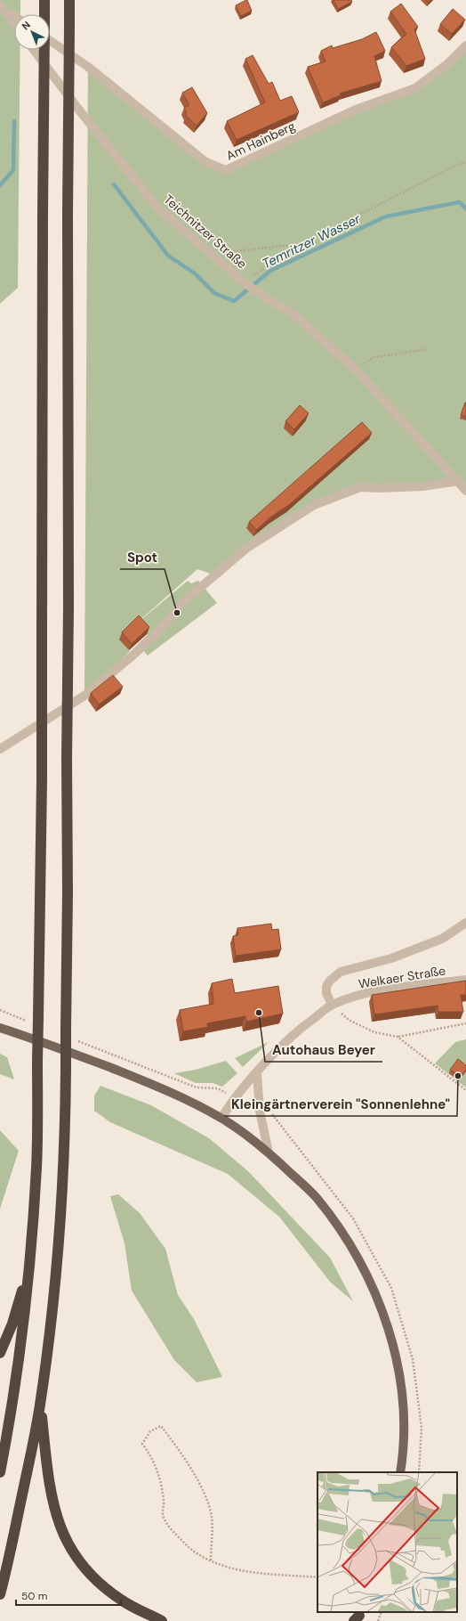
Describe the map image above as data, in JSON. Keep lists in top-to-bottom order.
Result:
{
  "streets": {
    "street": ["Am Hainberg", "Teichnitzer Straße", "Welkaer Straße"]
  },
  "water": ["Temritzer Wasser"],
  "places": ["Spot", "Autohaus Beyer", "Kleingärtnerverein \"Sonnenlehne\""],
  "scale_bar": "50 m",
  "north": "top left"
}
